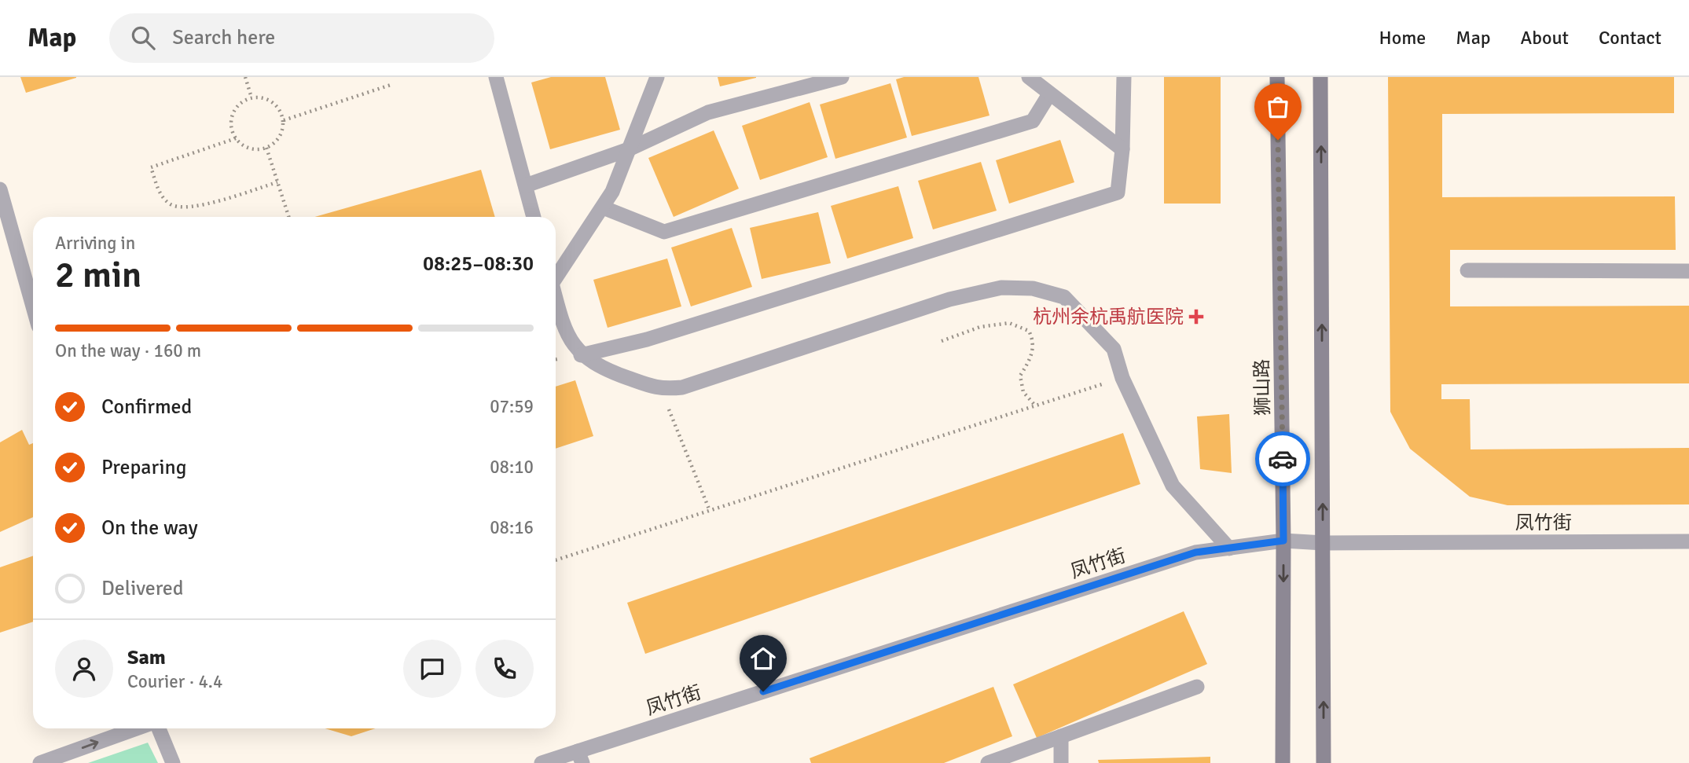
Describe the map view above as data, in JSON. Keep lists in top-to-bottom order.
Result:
{
  "streets": {
    "main road": ["狮山路"],
    "street": ["凤竹街"]
  },
  "crossings": [
    ["狮山路", "凤竹街"]
  ],
  "places": {
    "health": ["杭州余杭禹航医院"]
  },
  "page": {
    "header": "Map",
    "search": "Search here",
    "nav": [
      "Home",
      "Map",
      "About",
      "Contact"
    ],
    "heading": ["2 min", "Arriving in", "08:25–08:30"],
    "panel": ["Sam", "Courier · 4.4"],
    "bar": "On the way · 160 m",
    "list": [
      ["Confirmed", "07:59"],
      ["Preparing", "08:10"],
      ["On the way", "08:16"],
      "Delivered"
    ]
  }
}
